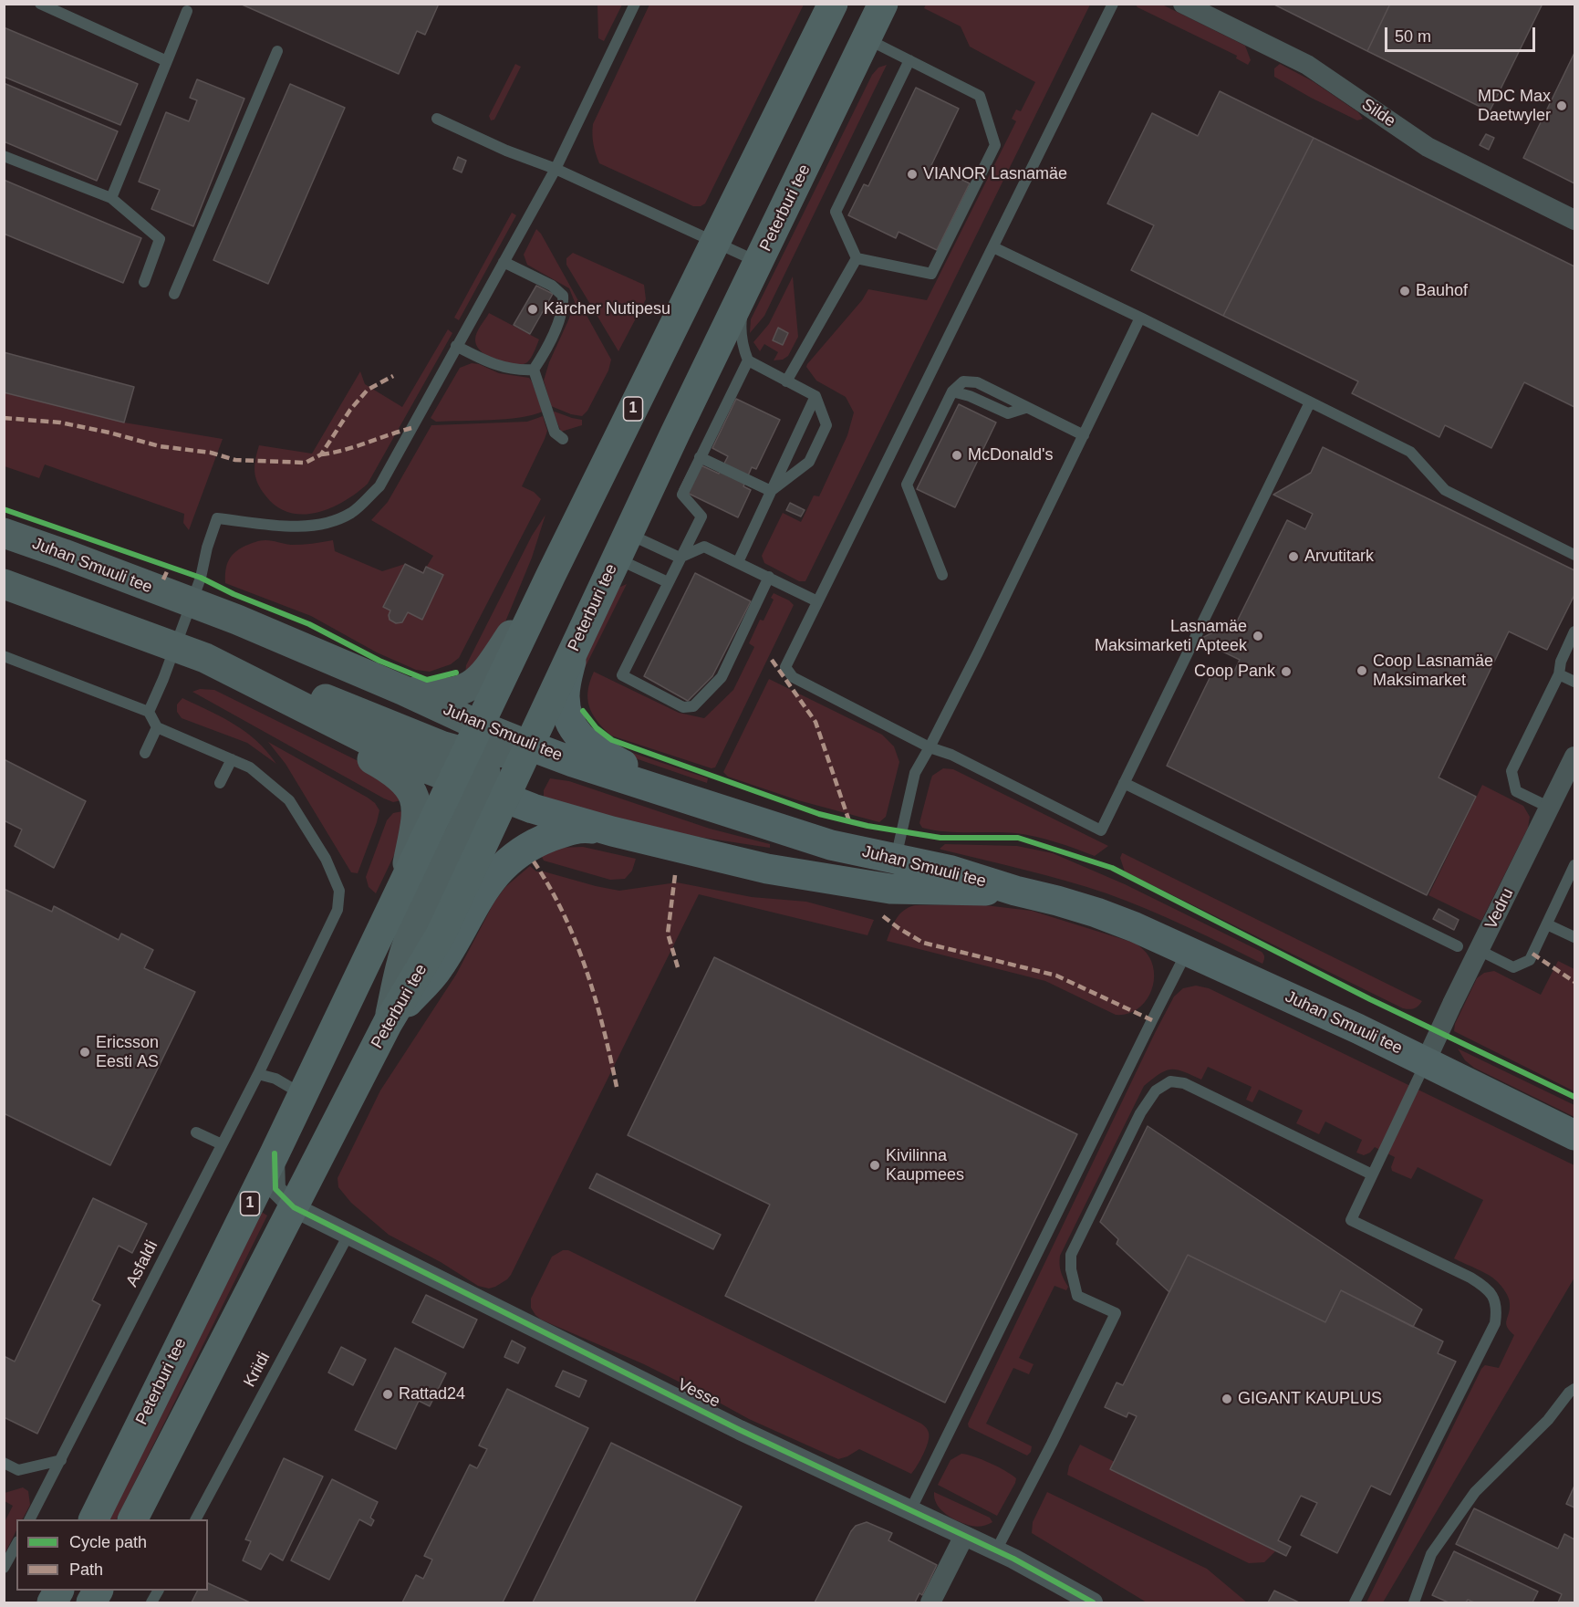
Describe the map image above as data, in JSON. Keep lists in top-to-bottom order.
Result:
{
  "streets": {
    "highway": ["Peterburi tee", "1"],
    "main road": ["Juhan Smuuli tee"],
    "street": ["Silde", "Vedru", "Vesse"],
    "lane": ["Asfaldi", "Kriidi"]
  },
  "crossings": [
    ["Peterburi tee", "Juhan Smuuli tee"],
    ["Peterburi tee", "Vesse"],
    ["Juhan Smuuli tee", "Vedru"],
    ["Kriidi", "Vesse"]
  ],
  "places": [
    "MDC Max Daetwyler",
    "VIANOR Lasnamäe",
    "Bauhof",
    "Kärcher Nutipesu",
    "McDonald's",
    "Arvutitark",
    "Lasnamäe Maksimarketi Apteek",
    "Coop Lasnamäe Maksimarket",
    "Coop Pank",
    "Ericsson Eesti AS",
    "Kivilinna Kaupmees",
    "Rattad24",
    "GIGANT KAUPLUS"
  ],
  "legend": ["Cycle path", "Path"],
  "scale_bar": "50 m"
}
